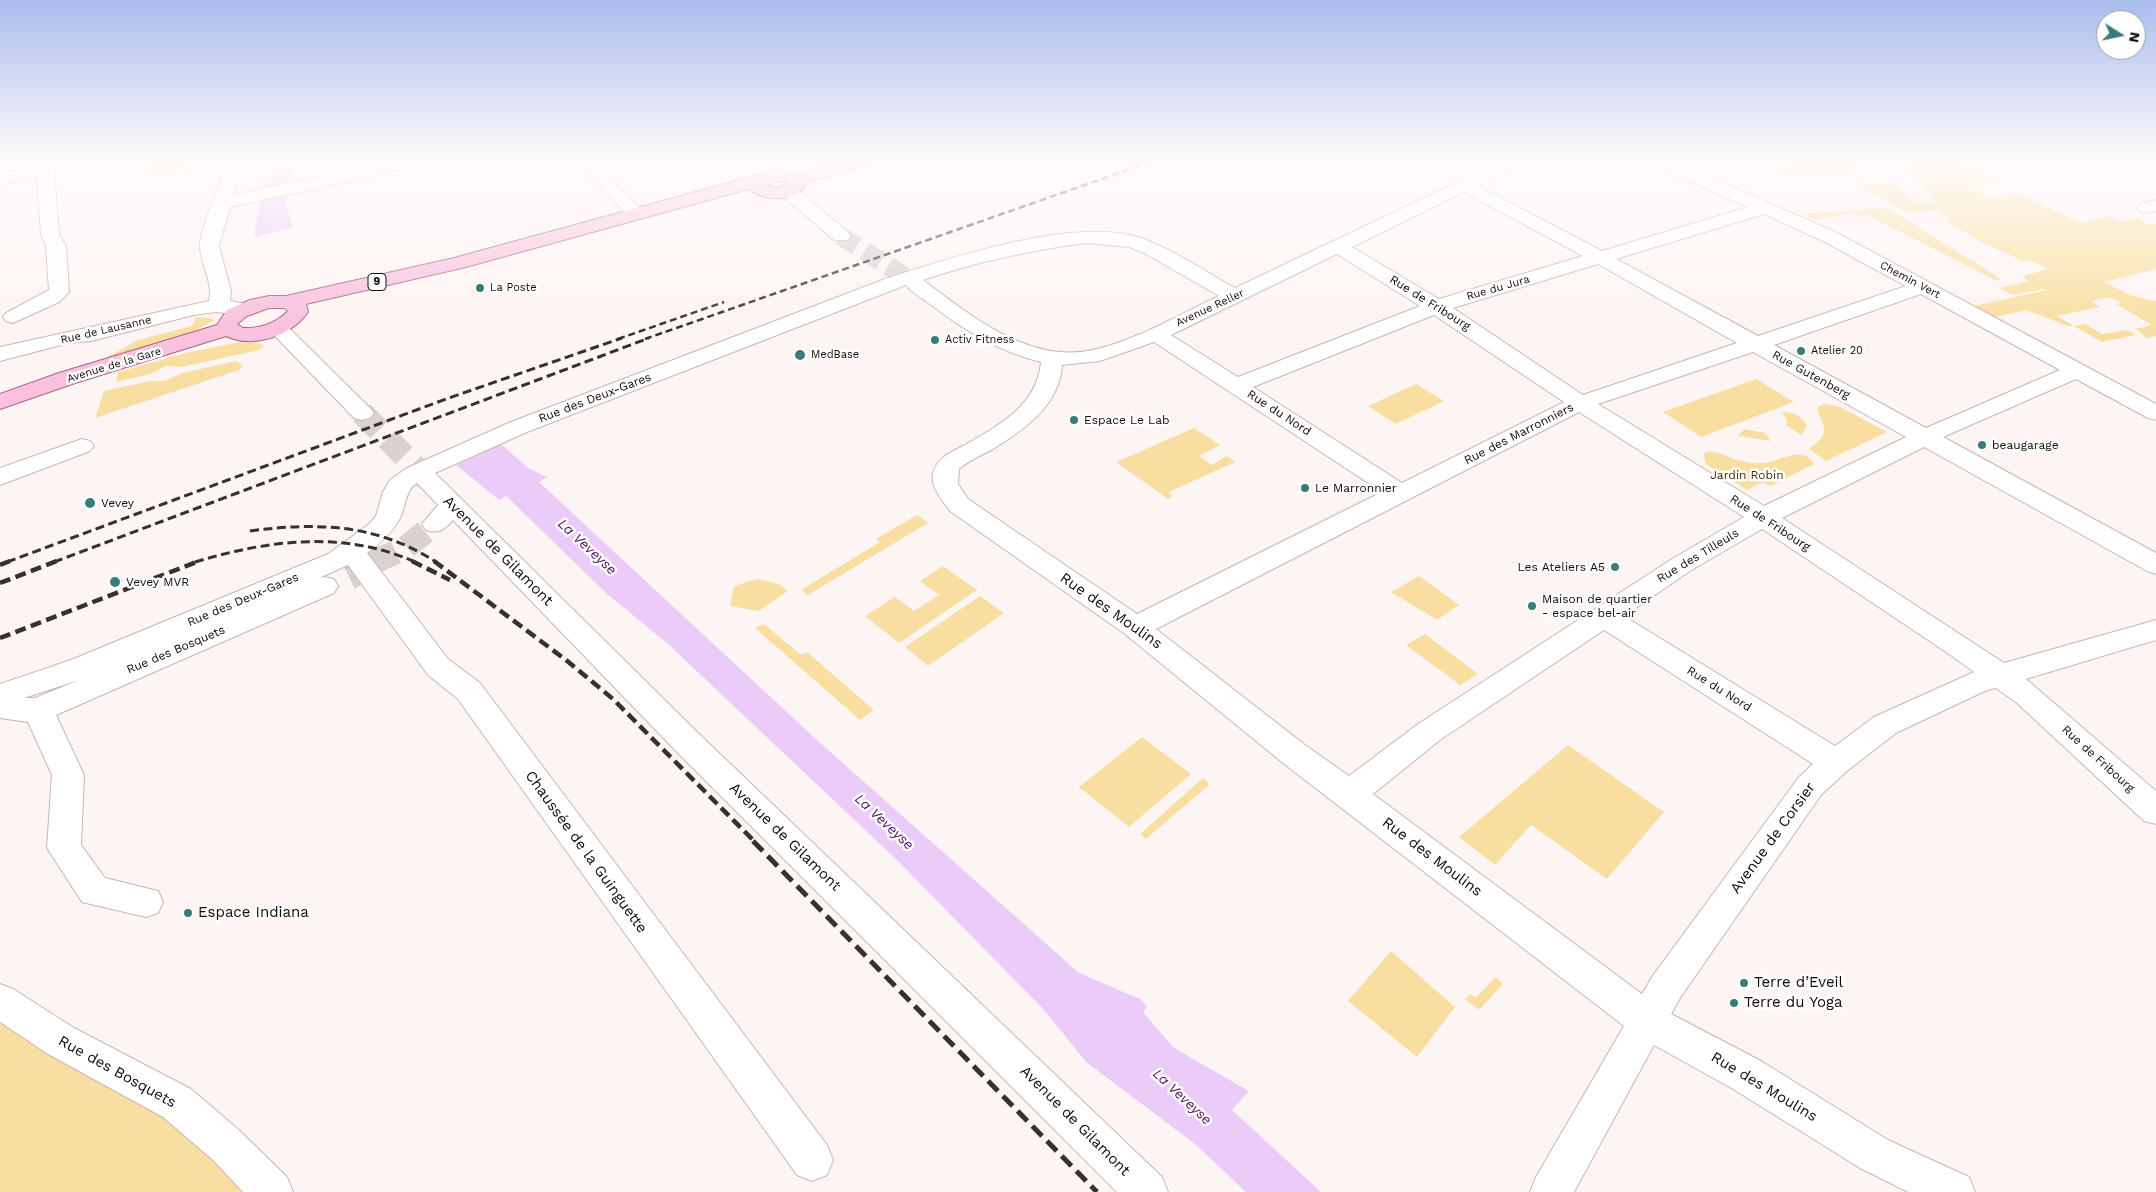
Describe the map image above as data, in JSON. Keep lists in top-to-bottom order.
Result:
{
  "streets": {
    "main road": ["9", "Avenue de la Gare"],
    "street": [
      "Chemin Vert",
      "Rue du Jura",
      "Rue de Fribourg",
      "Avenue Reller",
      "Rue de Lausanne",
      "Rue Gutenberg",
      "Rue des Deux-Gares",
      "Rue du Nord",
      "Rue des Marronniers",
      "Avenue de Gilamont",
      "Rue des Tilleuls",
      "Rue des Moulins",
      "Rue des Bosquets",
      "Avenue de Corsier",
      "Chaussée de la Guinguette"
    ]
  },
  "crossings": [
    ["Chemin Vert", "Rue des Marronniers"],
    ["Chemin Vert", "Rue des Tilleuls"],
    ["Rue du Jura", "Rue de Fribourg"],
    ["Rue du Jura", "Rue Gutenberg"],
    ["Rue du Jura", "Rue du Nord"],
    ["Rue de Fribourg", "Avenue Reller"],
    ["Rue de Fribourg", "Rue des Marronniers"],
    ["Rue de Fribourg", "Rue des Tilleuls"],
    ["Rue de Fribourg", "Avenue de Corsier"],
    ["Avenue Reller", "Rue des Deux-Gares"],
    ["Avenue Reller", "Rue du Nord"],
    ["Avenue Reller", "Rue des Moulins"],
    ["Rue Gutenberg", "Rue des Marronniers"],
    ["Rue Gutenberg", "Rue des Tilleuls"],
    ["Rue des Deux-Gares", "Rue des Bosquets"],
    ["Rue des Deux-Gares", "Chaussée de la Guinguette"],
    ["Rue du Nord", "Rue des Marronniers"],
    ["Rue du Nord", "Rue des Tilleuls"],
    ["Rue du Nord", "Avenue de Corsier"],
    ["Rue des Marronniers", "Rue des Moulins"],
    ["Rue des Tilleuls", "Rue des Moulins"],
    ["Rue des Moulins", "Avenue de Corsier"],
    ["Rue des Bosquets", "Chaussée de la Guinguette"]
  ],
  "water": ["La Veveyse"],
  "parks": ["Jardin Robin"],
  "places": [
    "La Poste",
    "Activ Fitness",
    "Atelier 20",
    "MedBase",
    "Espace Le Lab",
    "beaugarage",
    "Le Marronnier",
    "Vevey",
    "Les Ateliers A5",
    "Vevey MVR",
    "Maison de quartier - espace bel-air",
    "Espace Indiana",
    "Terre d’Eveil",
    "Terre du Yoga"
  ],
  "north": "right"
}
